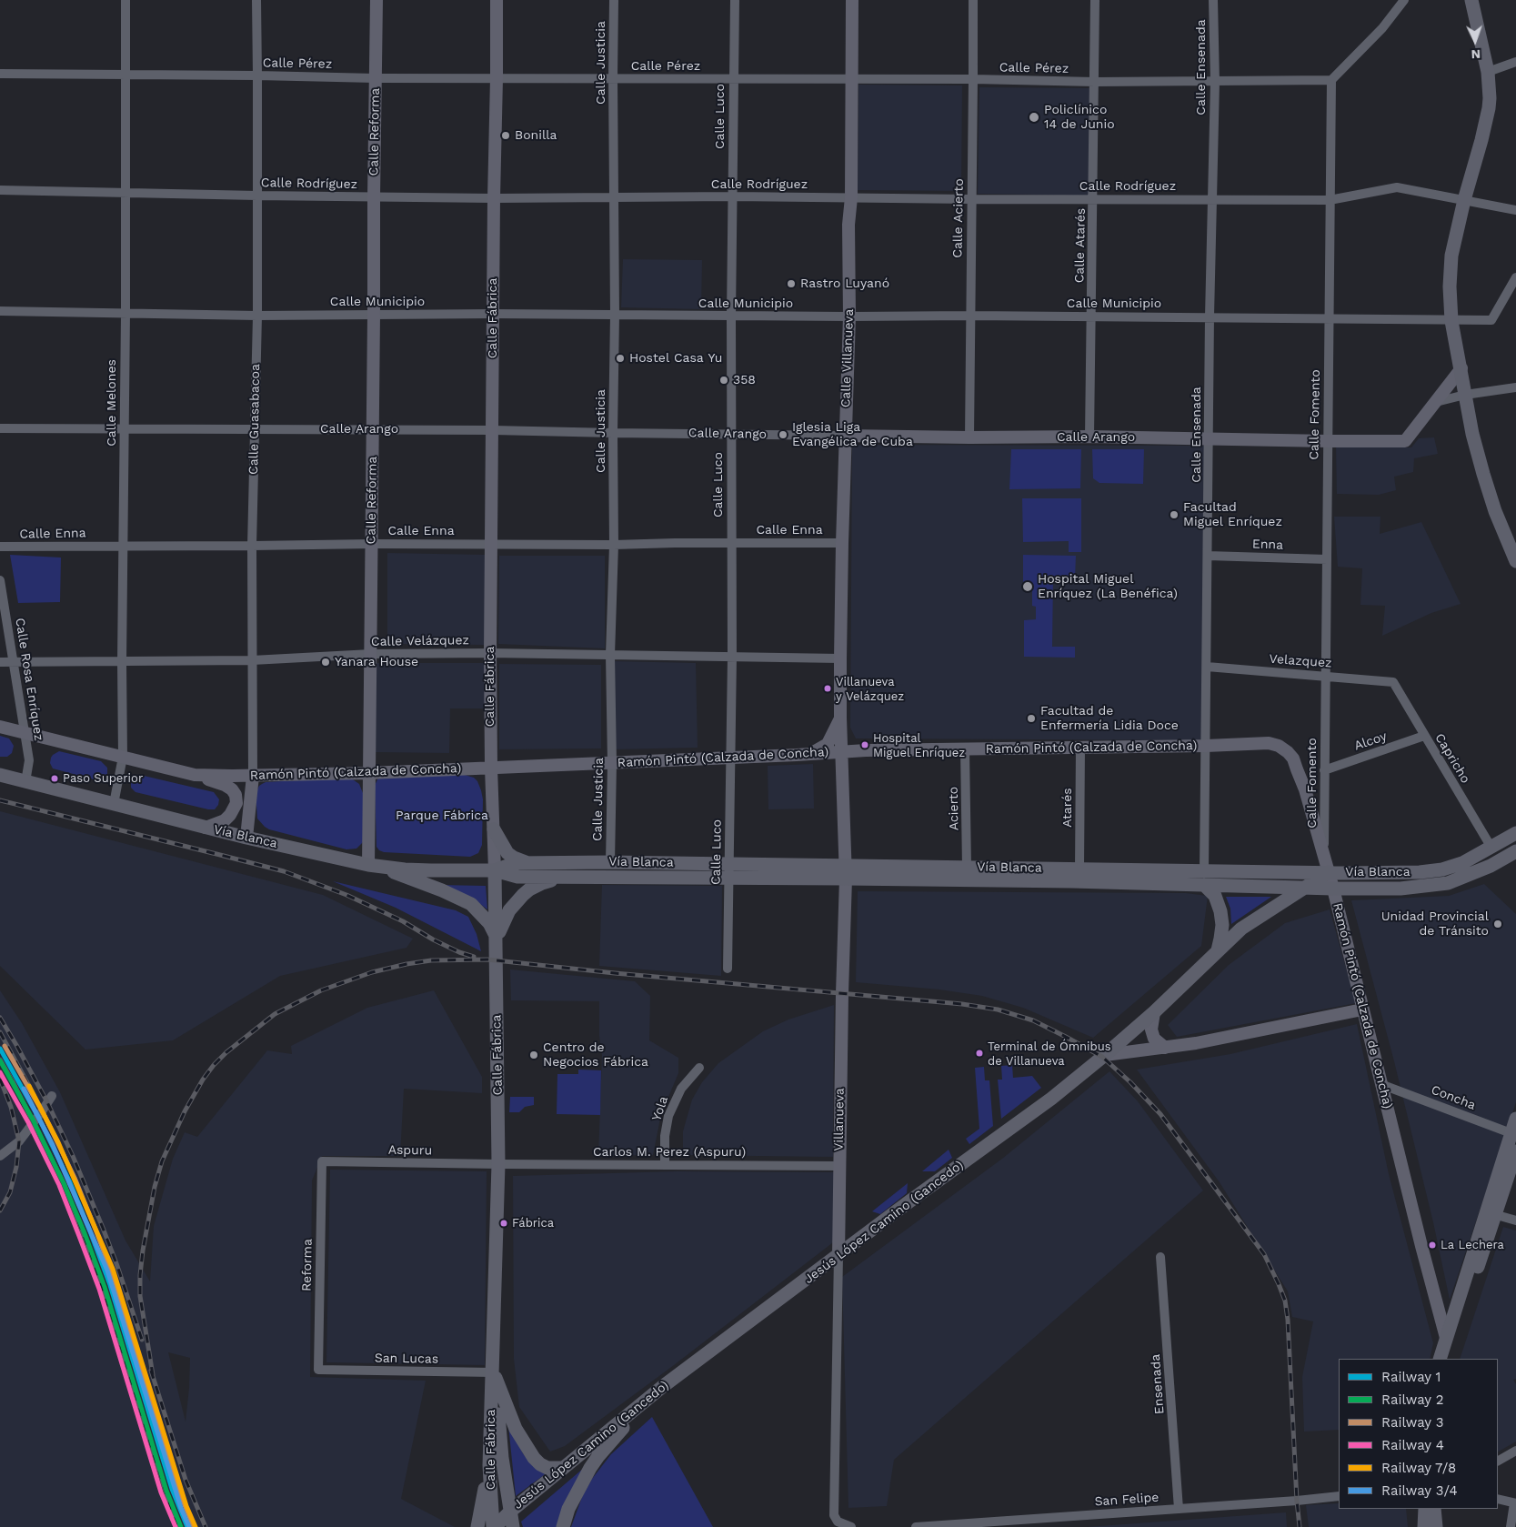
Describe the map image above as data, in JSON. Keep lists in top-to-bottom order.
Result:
{
  "streets": {
    "main road": [
      "Calle Fábrica",
      "Ramón Pintó (Calzada de Concha)",
      "Vía Blanca",
      "Jesús López Camino (Gancedo)"
    ],
    "street": [
      "Calle Justicia",
      "Calle Pérez",
      "Calle Ensenada",
      "Calle Luco",
      "Calle Reforma",
      "Calle Rodríguez",
      "Calle Acierto",
      "Calle Atarés",
      "Calle Municipio",
      "Calle Villanueva",
      "Calle Melones",
      "Calle Fomento",
      "Calle Guasabacoa",
      "Calle Arango",
      "Calle Enna",
      "Enna",
      "Calle Velázquez",
      "Velazquez",
      "Calle Rosa Enríquez",
      "Alcoy",
      "Capricho",
      "Atarés",
      "Acierto",
      "Concha",
      "Yola",
      "Villanueva",
      "Aspuru",
      "Carlos M. Perez (Aspuru)",
      "Reforma",
      "San Lucas",
      "Ensenada",
      "San Felipe"
    ]
  },
  "crossings": [
    ["Calle Justicia", "Calle Pérez"],
    ["Calle Justicia", "Calle Rodríguez"],
    ["Calle Justicia", "Calle Municipio"],
    ["Calle Justicia", "Calle Arango"],
    ["Calle Justicia", "Calle Enna"],
    ["Calle Justicia", "Calle Velázquez"],
    ["Calle Justicia", "Ramón Pintó (Calzada de Concha)"],
    ["Calle Justicia", "Vía Blanca"],
    ["Calle Pérez", "Calle Ensenada"],
    ["Calle Pérez", "Calle Luco"],
    ["Calle Pérez", "Calle Reforma"],
    ["Calle Pérez", "Calle Acierto"],
    ["Calle Pérez", "Calle Atarés"],
    ["Calle Pérez", "Calle Fábrica"],
    ["Calle Pérez", "Calle Villanueva"],
    ["Calle Pérez", "Calle Melones"],
    ["Calle Pérez", "Calle Fomento"],
    ["Calle Pérez", "Calle Guasabacoa"],
    ["Calle Ensenada", "Calle Rodríguez"],
    ["Calle Ensenada", "Calle Municipio"],
    ["Calle Ensenada", "Calle Arango"],
    ["Calle Ensenada", "Enna"],
    ["Calle Ensenada", "Velazquez"],
    ["Calle Ensenada", "Ramón Pintó (Calzada de Concha)"],
    ["Calle Ensenada", "Vía Blanca"],
    ["Calle Luco", "Calle Rodríguez"],
    ["Calle Luco", "Calle Municipio"],
    ["Calle Luco", "Calle Arango"],
    ["Calle Luco", "Calle Enna"],
    ["Calle Luco", "Calle Velázquez"],
    ["Calle Luco", "Ramón Pintó (Calzada de Concha)"],
    ["Calle Luco", "Vía Blanca"],
    ["Calle Reforma", "Calle Rodríguez"],
    ["Calle Reforma", "Calle Municipio"],
    ["Calle Reforma", "Calle Arango"],
    ["Calle Reforma", "Calle Enna"],
    ["Calle Reforma", "Calle Velázquez"],
    ["Calle Reforma", "Ramón Pintó (Calzada de Concha)"],
    ["Calle Reforma", "Vía Blanca"],
    ["Calle Rodríguez", "Calle Acierto"],
    ["Calle Rodríguez", "Calle Atarés"],
    ["Calle Rodríguez", "Calle Fábrica"],
    ["Calle Rodríguez", "Calle Villanueva"],
    ["Calle Rodríguez", "Calle Melones"],
    ["Calle Rodríguez", "Calle Fomento"],
    ["Calle Rodríguez", "Calle Guasabacoa"],
    ["Calle Acierto", "Calle Municipio"],
    ["Calle Acierto", "Calle Arango"],
    ["Calle Atarés", "Calle Municipio"],
    ["Calle Atarés", "Calle Arango"],
    ["Calle Municipio", "Calle Fábrica"],
    ["Calle Municipio", "Calle Villanueva"],
    ["Calle Municipio", "Calle Melones"],
    ["Calle Municipio", "Calle Fomento"],
    ["Calle Municipio", "Calle Guasabacoa"],
    ["Calle Fábrica", "Calle Arango"],
    ["Calle Fábrica", "Calle Enna"],
    ["Calle Fábrica", "Calle Velázquez"],
    ["Calle Fábrica", "Ramón Pintó (Calzada de Concha)"],
    ["Calle Fábrica", "Vía Blanca"],
    ["Calle Fábrica", "Aspuru"],
    ["Calle Fábrica", "Carlos M. Perez (Aspuru)"],
    ["Calle Fábrica", "Jesús López Camino (Gancedo)"],
    ["Calle Fábrica", "San Lucas"],
    ["Calle Villanueva", "Calle Arango"],
    ["Calle Villanueva", "Calle Enna"],
    ["Calle Villanueva", "Calle Velázquez"],
    ["Calle Villanueva", "Villanueva"],
    ["Calle Melones", "Calle Arango"],
    ["Calle Melones", "Calle Enna"],
    ["Calle Melones", "Calle Velázquez"],
    ["Calle Melones", "Ramón Pintó (Calzada de Concha)"],
    ["Calle Melones", "Vía Blanca"],
    ["Calle Fomento", "Calle Arango"],
    ["Calle Fomento", "Enna"],
    ["Calle Fomento", "Velazquez"],
    ["Calle Fomento", "Alcoy"],
    ["Calle Fomento", "Ramón Pintó (Calzada de Concha)"],
    ["Calle Guasabacoa", "Calle Arango"],
    ["Calle Guasabacoa", "Calle Enna"],
    ["Calle Guasabacoa", "Calle Velázquez"],
    ["Calle Guasabacoa", "Ramón Pintó (Calzada de Concha)"],
    ["Calle Guasabacoa", "Vía Blanca"],
    ["Calle Velázquez", "Calle Rosa Enríquez"],
    ["Velazquez", "Capricho"],
    ["Calle Rosa Enríquez", "Ramón Pintó (Calzada de Concha)"],
    ["Calle Rosa Enríquez", "Vía Blanca"],
    ["Alcoy", "Capricho"],
    ["Ramón Pintó (Calzada de Concha)", "Atarés"],
    ["Ramón Pintó (Calzada de Concha)", "Acierto"],
    ["Ramón Pintó (Calzada de Concha)", "Vía Blanca"],
    ["Ramón Pintó (Calzada de Concha)", "Concha"],
    ["Ramón Pintó (Calzada de Concha)", "Villanueva"],
    ["Capricho", "Vía Blanca"],
    ["Atarés", "Vía Blanca"],
    ["Acierto", "Vía Blanca"],
    ["Vía Blanca", "Villanueva"],
    ["Yola", "Carlos M. Perez (Aspuru)"],
    ["Villanueva", "Carlos M. Perez (Aspuru)"],
    ["Villanueva", "Jesús López Camino (Gancedo)"],
    ["Aspuru", "Carlos M. Perez (Aspuru)"],
    ["Aspuru", "Reforma"],
    ["Reforma", "San Lucas"],
    ["Ensenada", "San Felipe"]
  ],
  "parks": ["Parque Fábrica"],
  "places": [
    "Policlínico 14 de Junio",
    "Bonilla",
    "Rastro Luyanó",
    "Hostel Casa Yu",
    "358",
    "Iglesia Liga Evangélica de Cuba",
    "Facultad Miguel Enríquez",
    "Hospital Miguel Enríquez (La Benéfica)",
    "Yanara House",
    "Villanueva y Velázquez",
    "Facultad de Enfermería Lidia Doce",
    "Hospital Miguel Enríquez",
    "Paso Superior",
    "Unidad Provincial de Tránsito",
    "Terminal de Ómnibus de Villanueva",
    "Centro de Negocios Fábrica",
    "Fábrica",
    "La Lechera"
  ],
  "lines": [
    "rail line 3",
    "rail line 1",
    "rail line 2",
    "rail line 4",
    "rail line 7/8",
    "rail line 3/4"
  ],
  "legend": [
    "Railway 1",
    "Railway 2",
    "Railway 3",
    "Railway 4",
    "Railway 7/8",
    "Railway 3/4"
  ],
  "north": "bottom"
}
